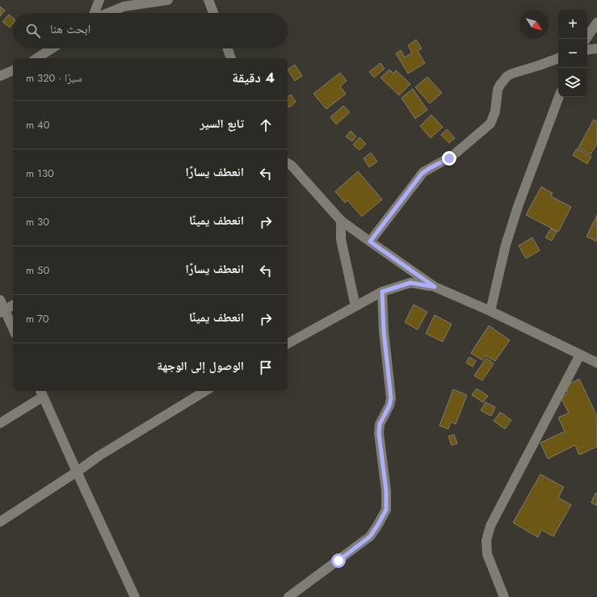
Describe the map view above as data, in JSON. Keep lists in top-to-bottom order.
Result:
{
  "north": "bottom right",
  "page": {
    "map_buttons": ["+", "−"],
    "search": "ابحث هنا",
    "heading": ["4 دقيقة", "سيرًا · 320 m"],
    "list": [
      ["تابع السير", "40 m"],
      ["انعطف يسارًا", "130 m"],
      ["انعطف يمينًا", "30 m"],
      ["انعطف يسارًا", "50 m"],
      ["انعطف يمينًا", "70 m"],
      "الوصول إلى الوجهة"
    ]
  }
}
